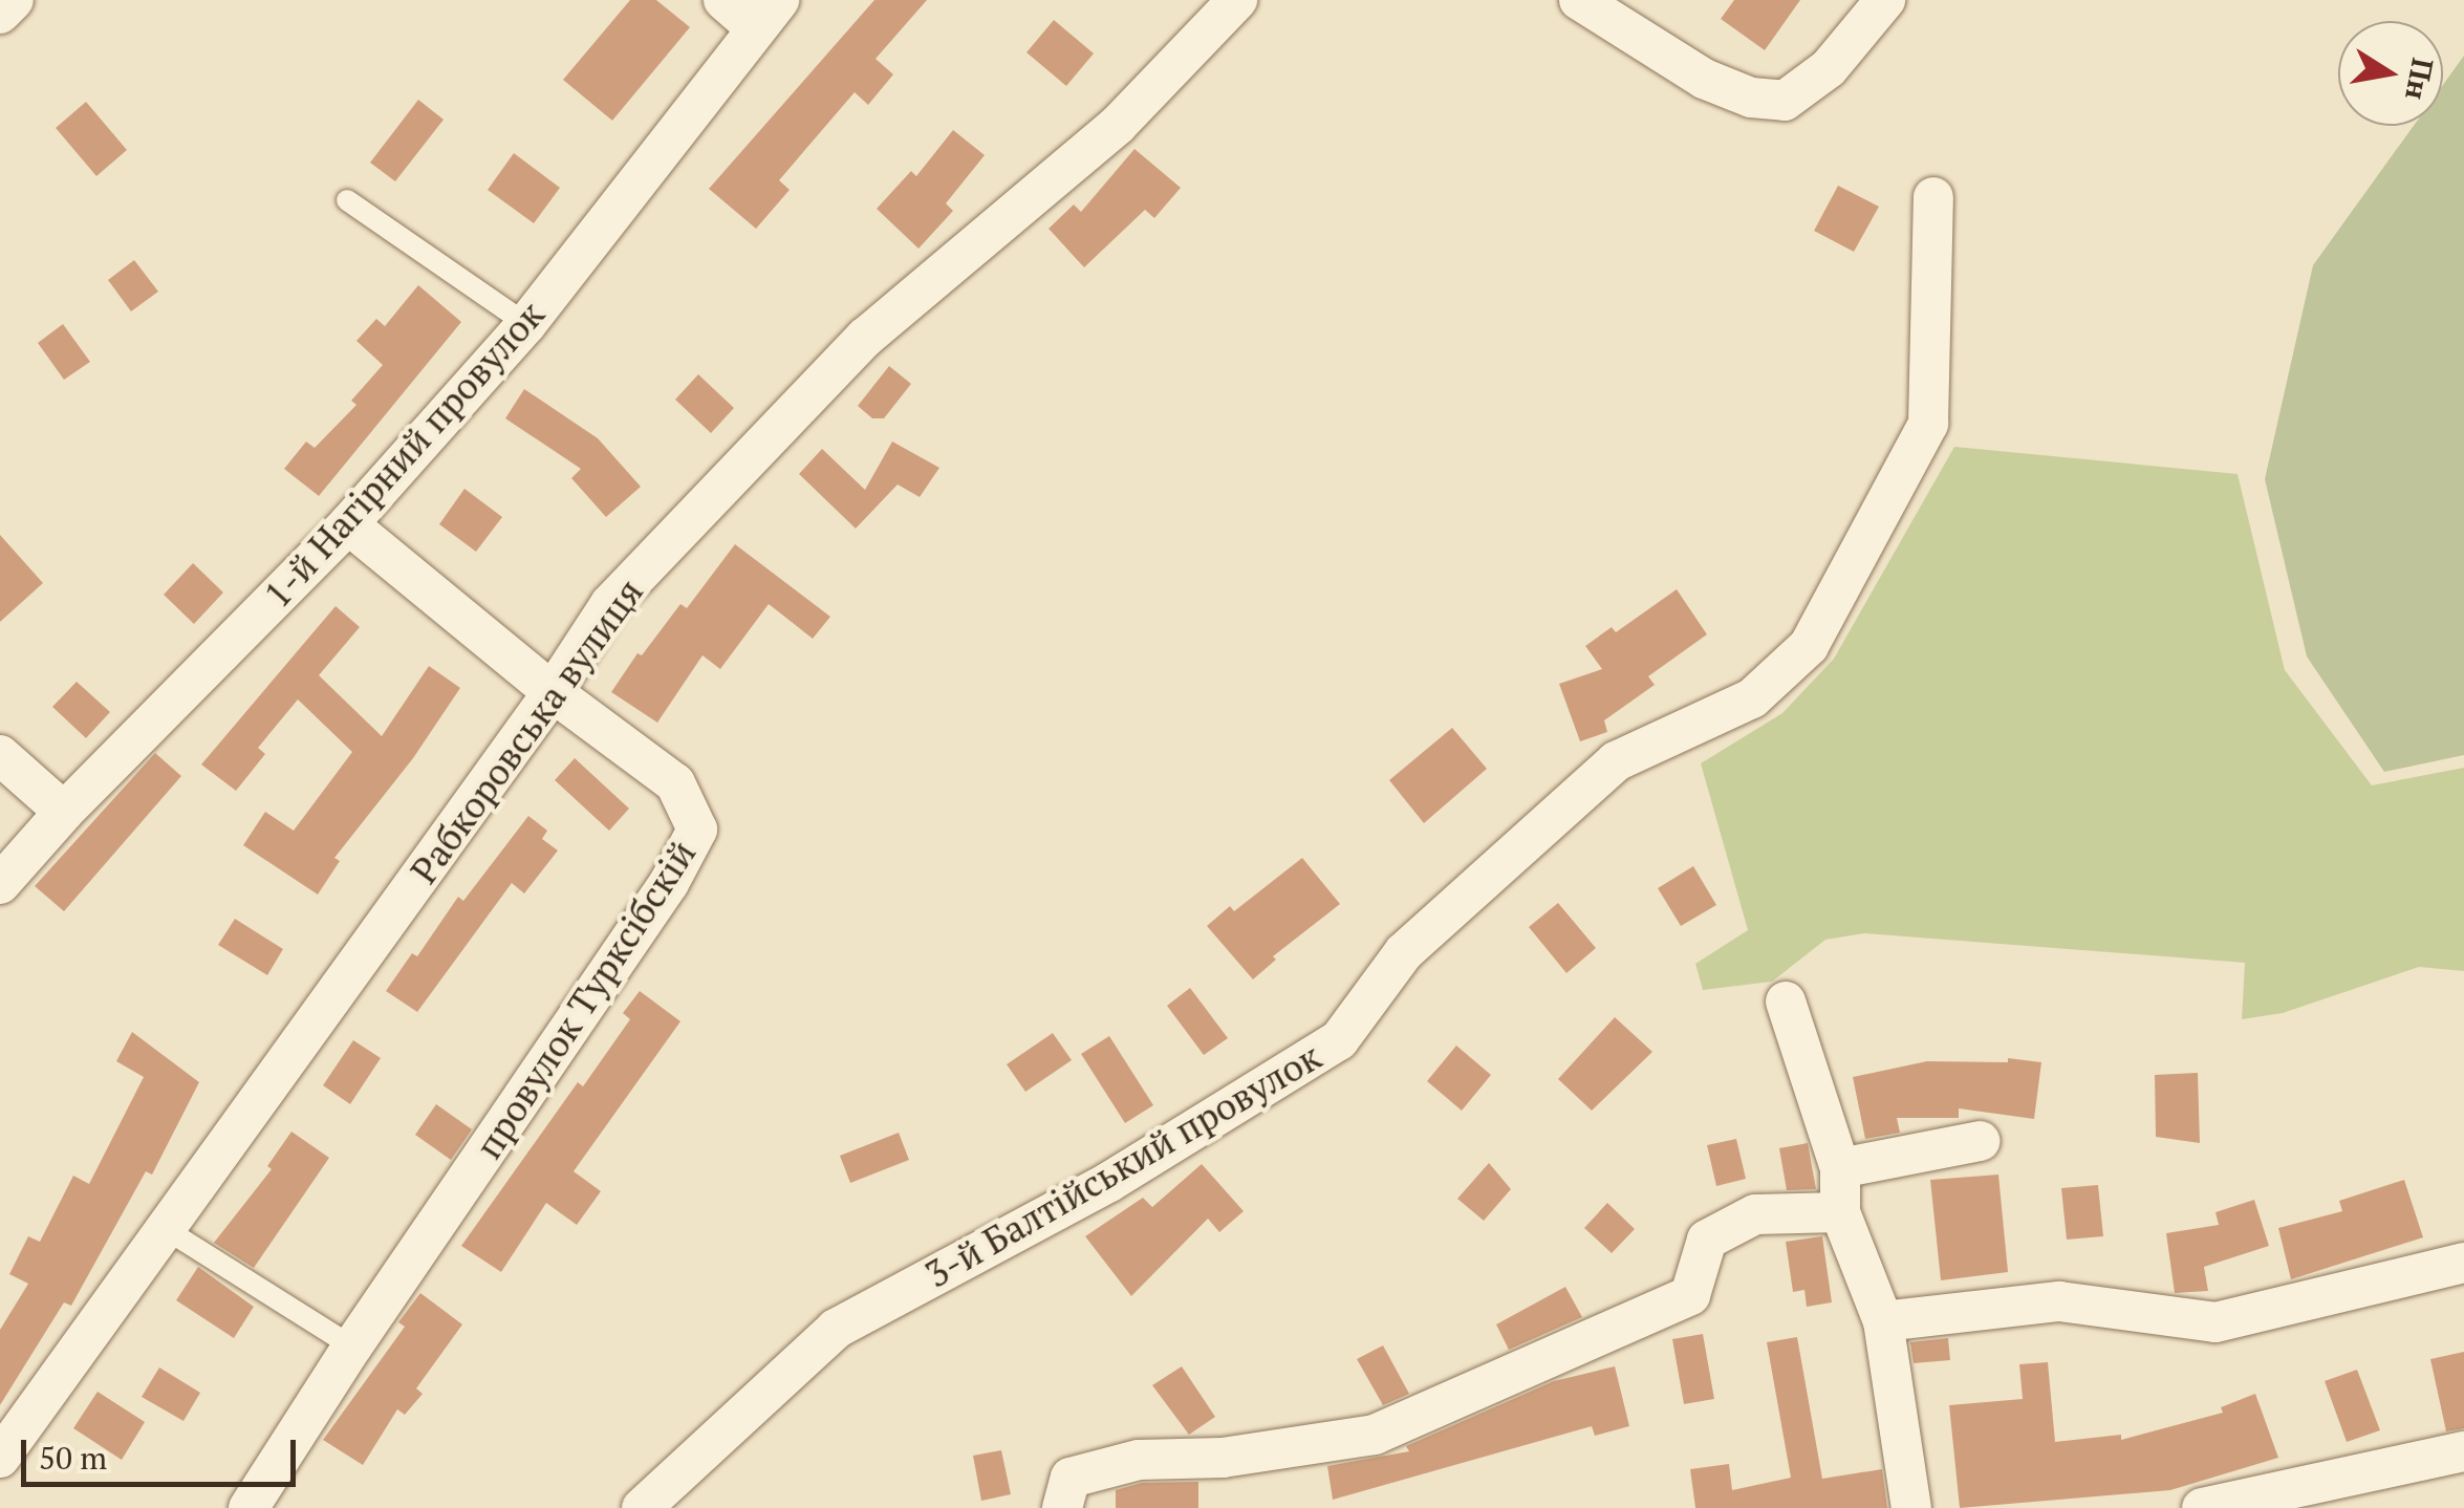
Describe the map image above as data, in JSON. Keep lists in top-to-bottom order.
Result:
{
  "streets": {
    "street": [
      "1-й Нагірний провулок",
      "Рабкоровська вулиця",
      "провулок Турксібскій",
      "3-й Балтійський провулок"
    ]
  },
  "crossings": [
    ["1-й Нагірний провулок", "провулок Турксібскій"],
    ["Рабкоровська вулиця", "провулок Турксібскій"]
  ],
  "scale_bar": "50 m",
  "north": "right"
}
